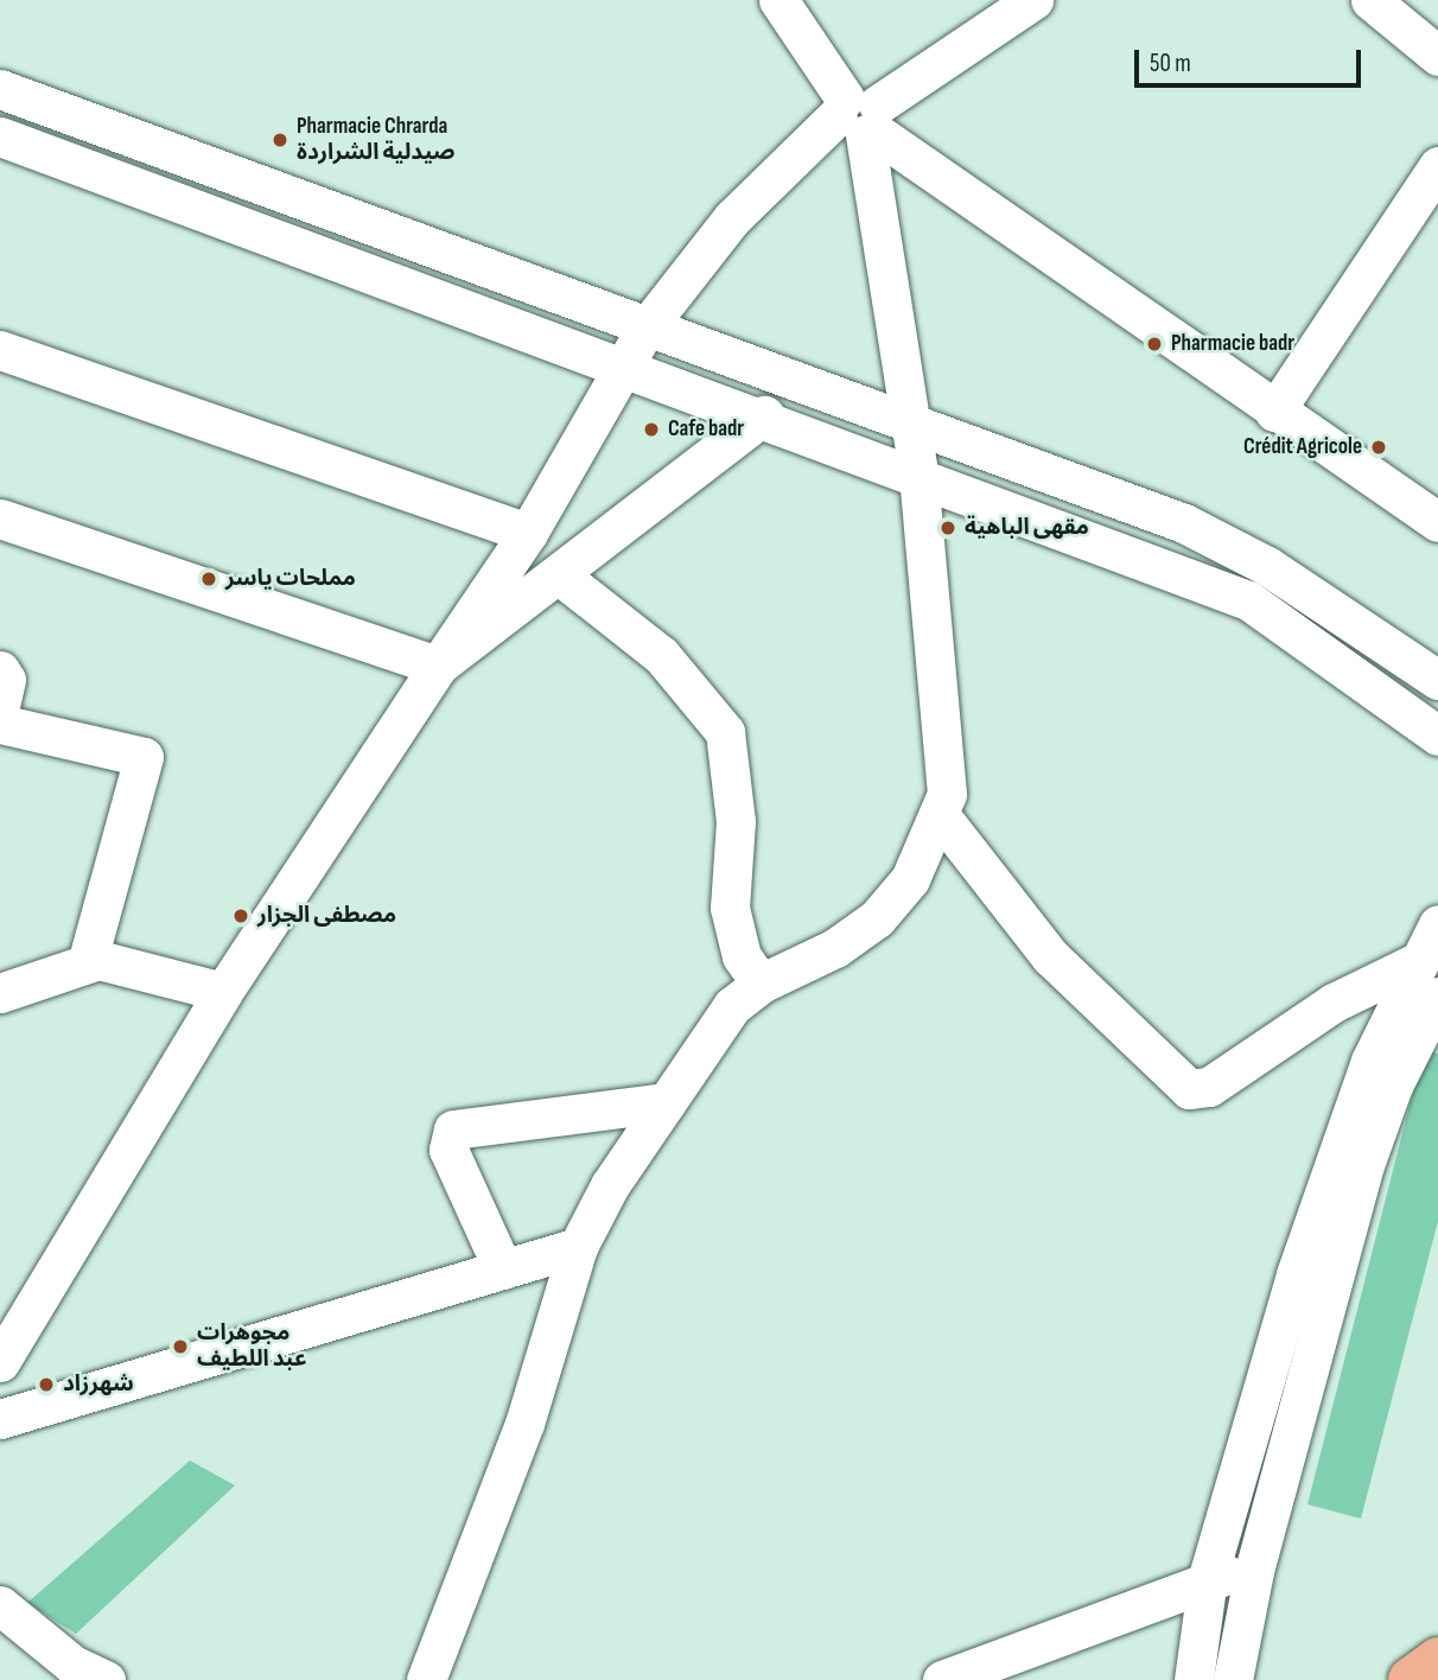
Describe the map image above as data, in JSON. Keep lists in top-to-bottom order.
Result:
{
  "places": [
    "Pharmacie Chrarda صيدلية الشراردة",
    "Pharmacie badr",
    "Cafe badr",
    "Crédit Agricole",
    "مقهى الباهية",
    "مملحات ياسر",
    "مصطفى الجزار",
    "مجوهرات عبد اللطيف",
    "شهرزاد"
  ],
  "scale_bar": "50 m"
}
